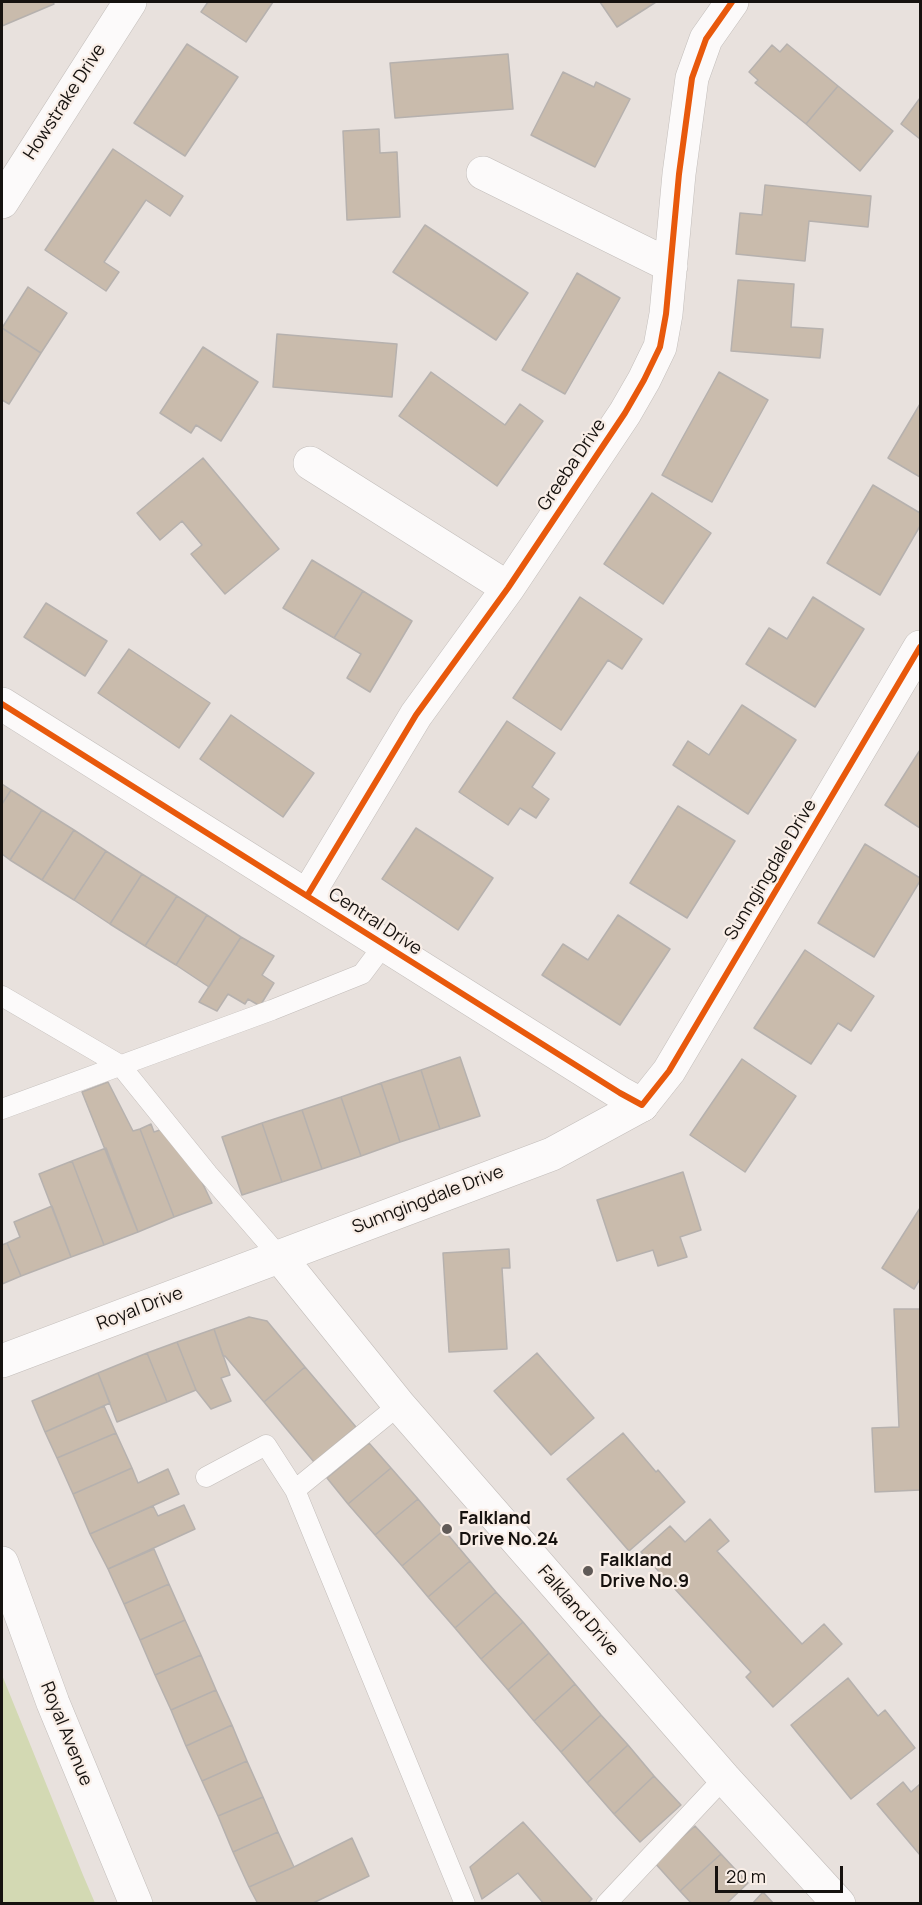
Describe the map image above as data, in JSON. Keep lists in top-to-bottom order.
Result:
{
  "streets": {
    "street": [
      "Howstrake Drive",
      "Greeba Drive",
      "Sunngingdale Drive",
      "Central Drive",
      "Royal Drive",
      "Falkland Drive",
      "Royal Avenue"
    ]
  },
  "crossings": [
    ["Greeba Drive", "Central Drive"],
    ["Sunngingdale Drive", "Central Drive"],
    ["Sunngingdale Drive", "Royal Drive"],
    ["Sunngingdale Drive", "Falkland Drive"],
    ["Royal Drive", "Falkland Drive"]
  ],
  "places": ["Falkland Drive No.24", "Falkland Drive No.9"],
  "scale_bar": "20 m"
}
